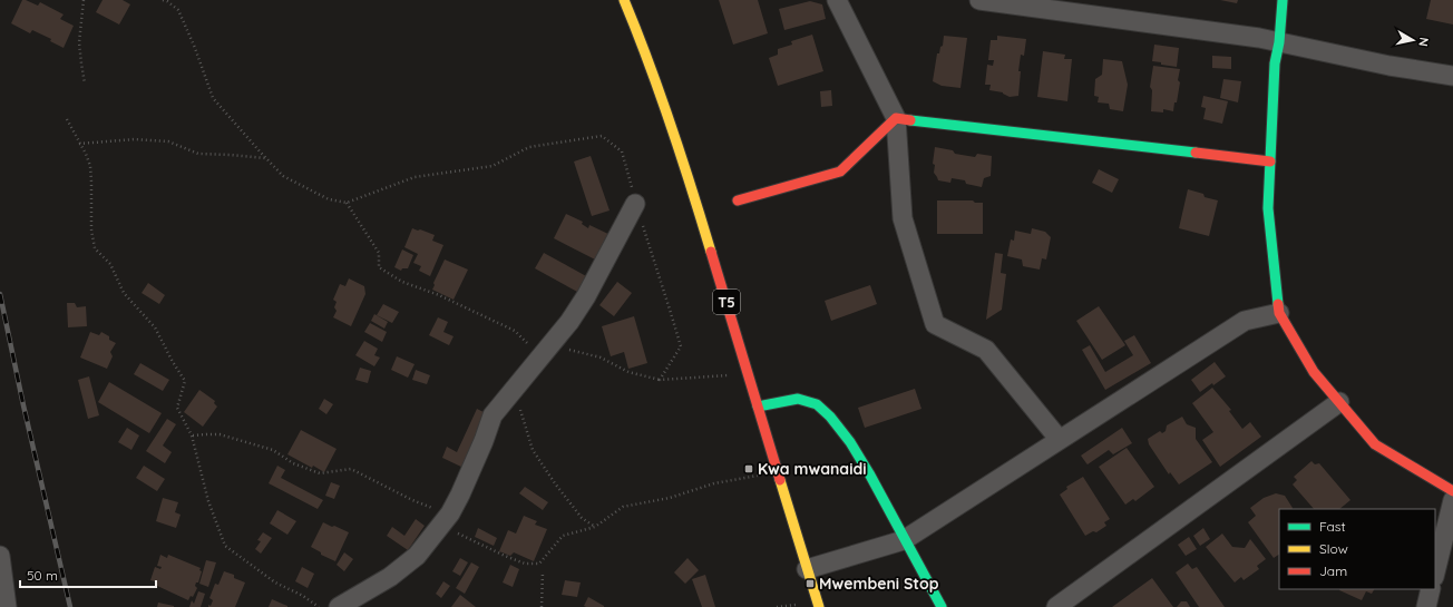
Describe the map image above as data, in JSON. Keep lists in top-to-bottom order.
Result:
{
  "streets": {
    "main road": ["T5"]
  },
  "places": {
    "transit": ["Kwa mwanaidi", "Mwembeni Stop"]
  },
  "legend": ["Fast", "Slow", "Jam"],
  "scale_bar": "50 m",
  "north": "right"
}
